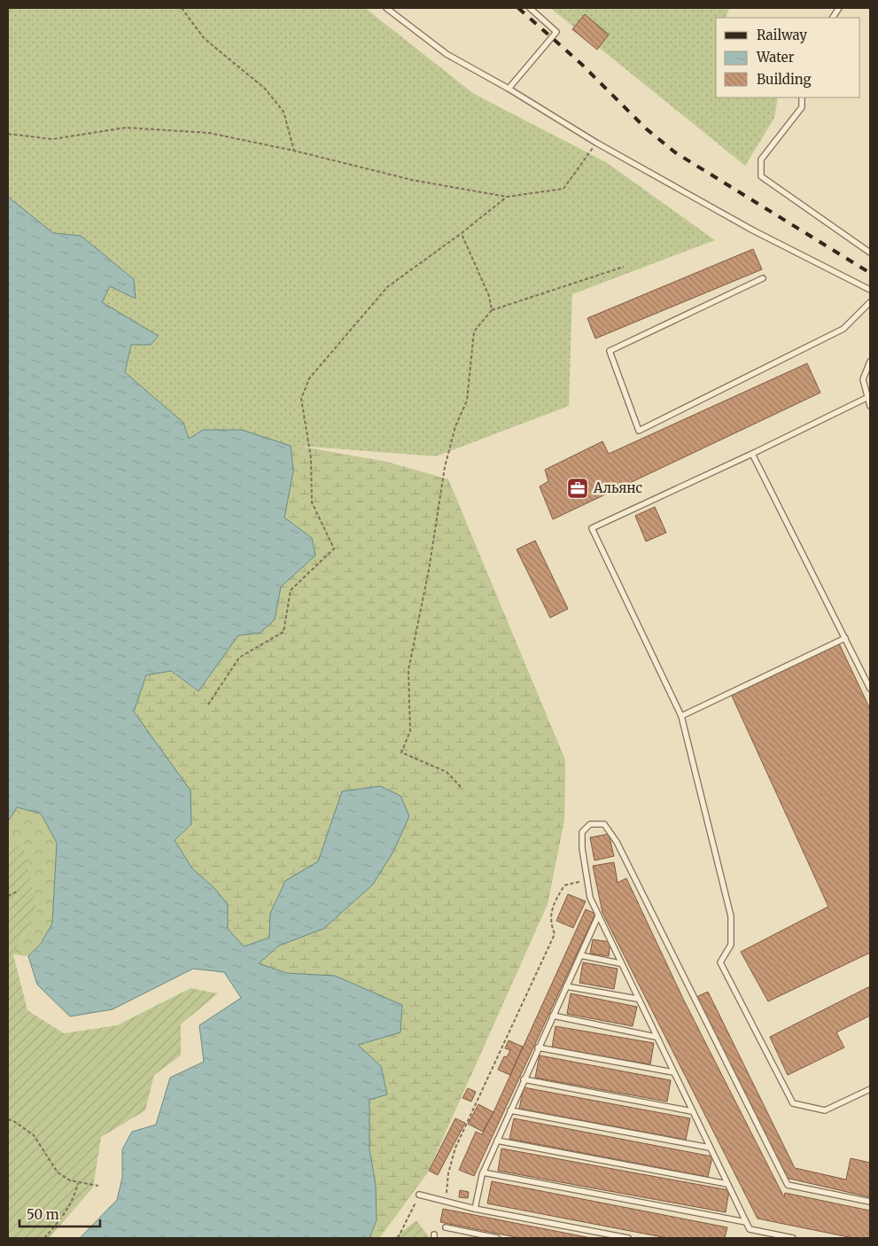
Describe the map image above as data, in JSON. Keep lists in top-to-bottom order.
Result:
{
  "places": {
    "office": ["Альянс"]
  },
  "legend": ["Railway", "Water", "Building"],
  "scale_bar": "50 m"
}
